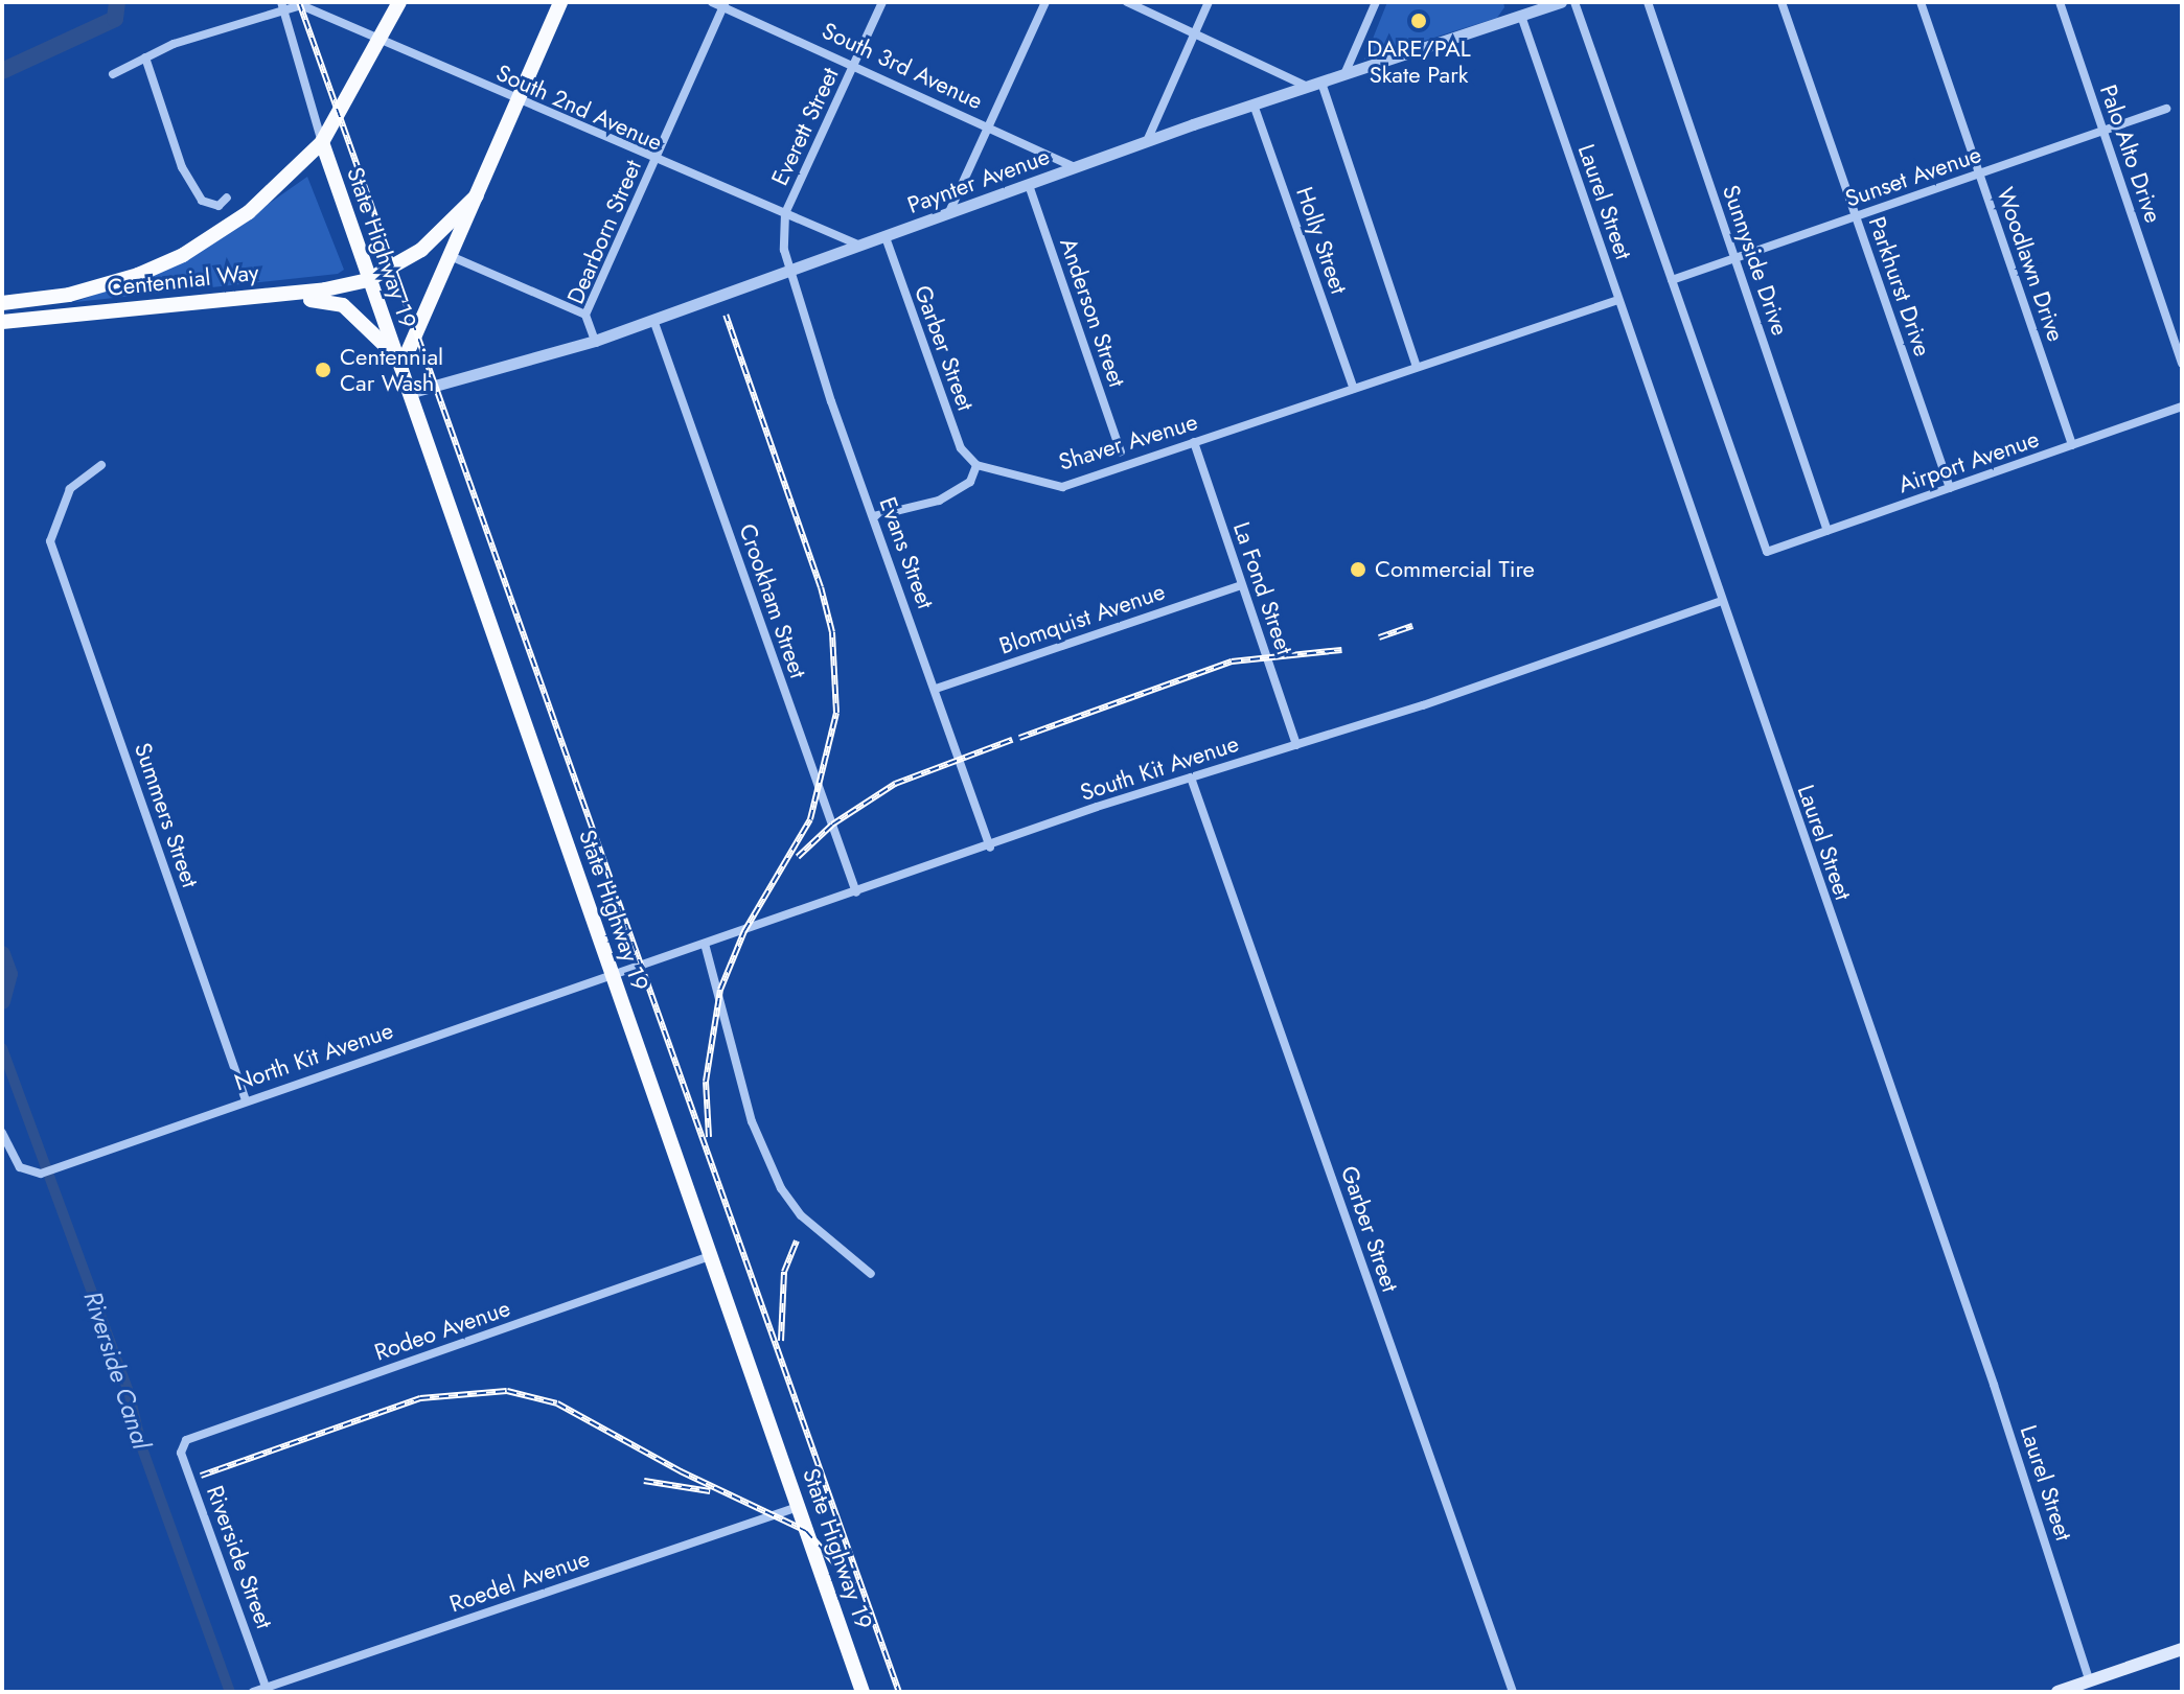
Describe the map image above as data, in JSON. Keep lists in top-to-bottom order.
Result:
{
  "streets": {
    "main road": ["State Highway 19", "Centennial Way"],
    "street": [
      "South 3rd Avenue",
      "South 2nd Avenue",
      "Everett Street",
      "Palo Alto Drive",
      "Sunset Avenue",
      "Paynter Avenue",
      "Laurel Street",
      "Dearborn Street",
      "Holly Street",
      "Sunnyside Drive",
      "Woodlawn Drive",
      "Parkhurst Drive",
      "Anderson Street",
      "Garber Street",
      "Shaver Avenue",
      "Airport Avenue",
      "Evans Street",
      "La Fond Street",
      "Crookham Street",
      "Blomquist Avenue",
      "South Kit Avenue",
      "Summers Street",
      "North Kit Avenue",
      "Rodeo Avenue",
      "Riverside Street",
      "Roedel Avenue"
    ]
  },
  "crossings": [
    ["South 3rd Avenue", "Everett Street"],
    ["South 3rd Avenue", "Paynter Avenue"],
    ["South 3rd Avenue", "Dearborn Street"],
    ["South 2nd Avenue", "Everett Street"],
    ["South 2nd Avenue", "Paynter Avenue"],
    ["South 2nd Avenue", "Dearborn Street"],
    ["South 2nd Avenue", "Centennial Way"],
    ["Everett Street", "Paynter Avenue"],
    ["Everett Street", "Evans Street"],
    ["Palo Alto Drive", "Sunset Avenue"],
    ["Sunset Avenue", "Sunnyside Drive"],
    ["Sunset Avenue", "Woodlawn Drive"],
    ["Sunset Avenue", "Parkhurst Drive"],
    ["Sunset Avenue", "Airport Avenue"],
    ["Paynter Avenue", "Laurel Street"],
    ["Paynter Avenue", "Dearborn Street"],
    ["Paynter Avenue", "Holly Street"],
    ["Paynter Avenue", "State Highway 19"],
    ["Paynter Avenue", "Anderson Street"],
    ["Paynter Avenue", "Garber Street"],
    ["Paynter Avenue", "Evans Street"],
    ["Paynter Avenue", "Crookham Street"],
    ["Laurel Street", "South Kit Avenue"],
    ["Holly Street", "Shaver Avenue"],
    ["State Highway 19", "Centennial Way"],
    ["State Highway 19", "South Kit Avenue"],
    ["State Highway 19", "North Kit Avenue"],
    ["State Highway 19", "Rodeo Avenue"],
    ["State Highway 19", "Roedel Avenue"],
    ["Sunnyside Drive", "Airport Avenue"],
    ["Woodlawn Drive", "Airport Avenue"],
    ["Parkhurst Drive", "Airport Avenue"],
    ["Garber Street", "Shaver Avenue"],
    ["Garber Street", "South Kit Avenue"],
    ["Shaver Avenue", "La Fond Street"],
    ["Evans Street", "Blomquist Avenue"],
    ["Evans Street", "South Kit Avenue"],
    ["La Fond Street", "Blomquist Avenue"],
    ["La Fond Street", "South Kit Avenue"],
    ["Crookham Street", "South Kit Avenue"],
    ["South Kit Avenue", "North Kit Avenue"],
    ["Summers Street", "North Kit Avenue"],
    ["Rodeo Avenue", "Riverside Street"],
    ["Riverside Street", "Roedel Avenue"]
  ],
  "water": ["Riverside Canal"],
  "places": ["DARE/PAL Skate Park", "Centennial Car Wash", "Commercial Tire"]
}
